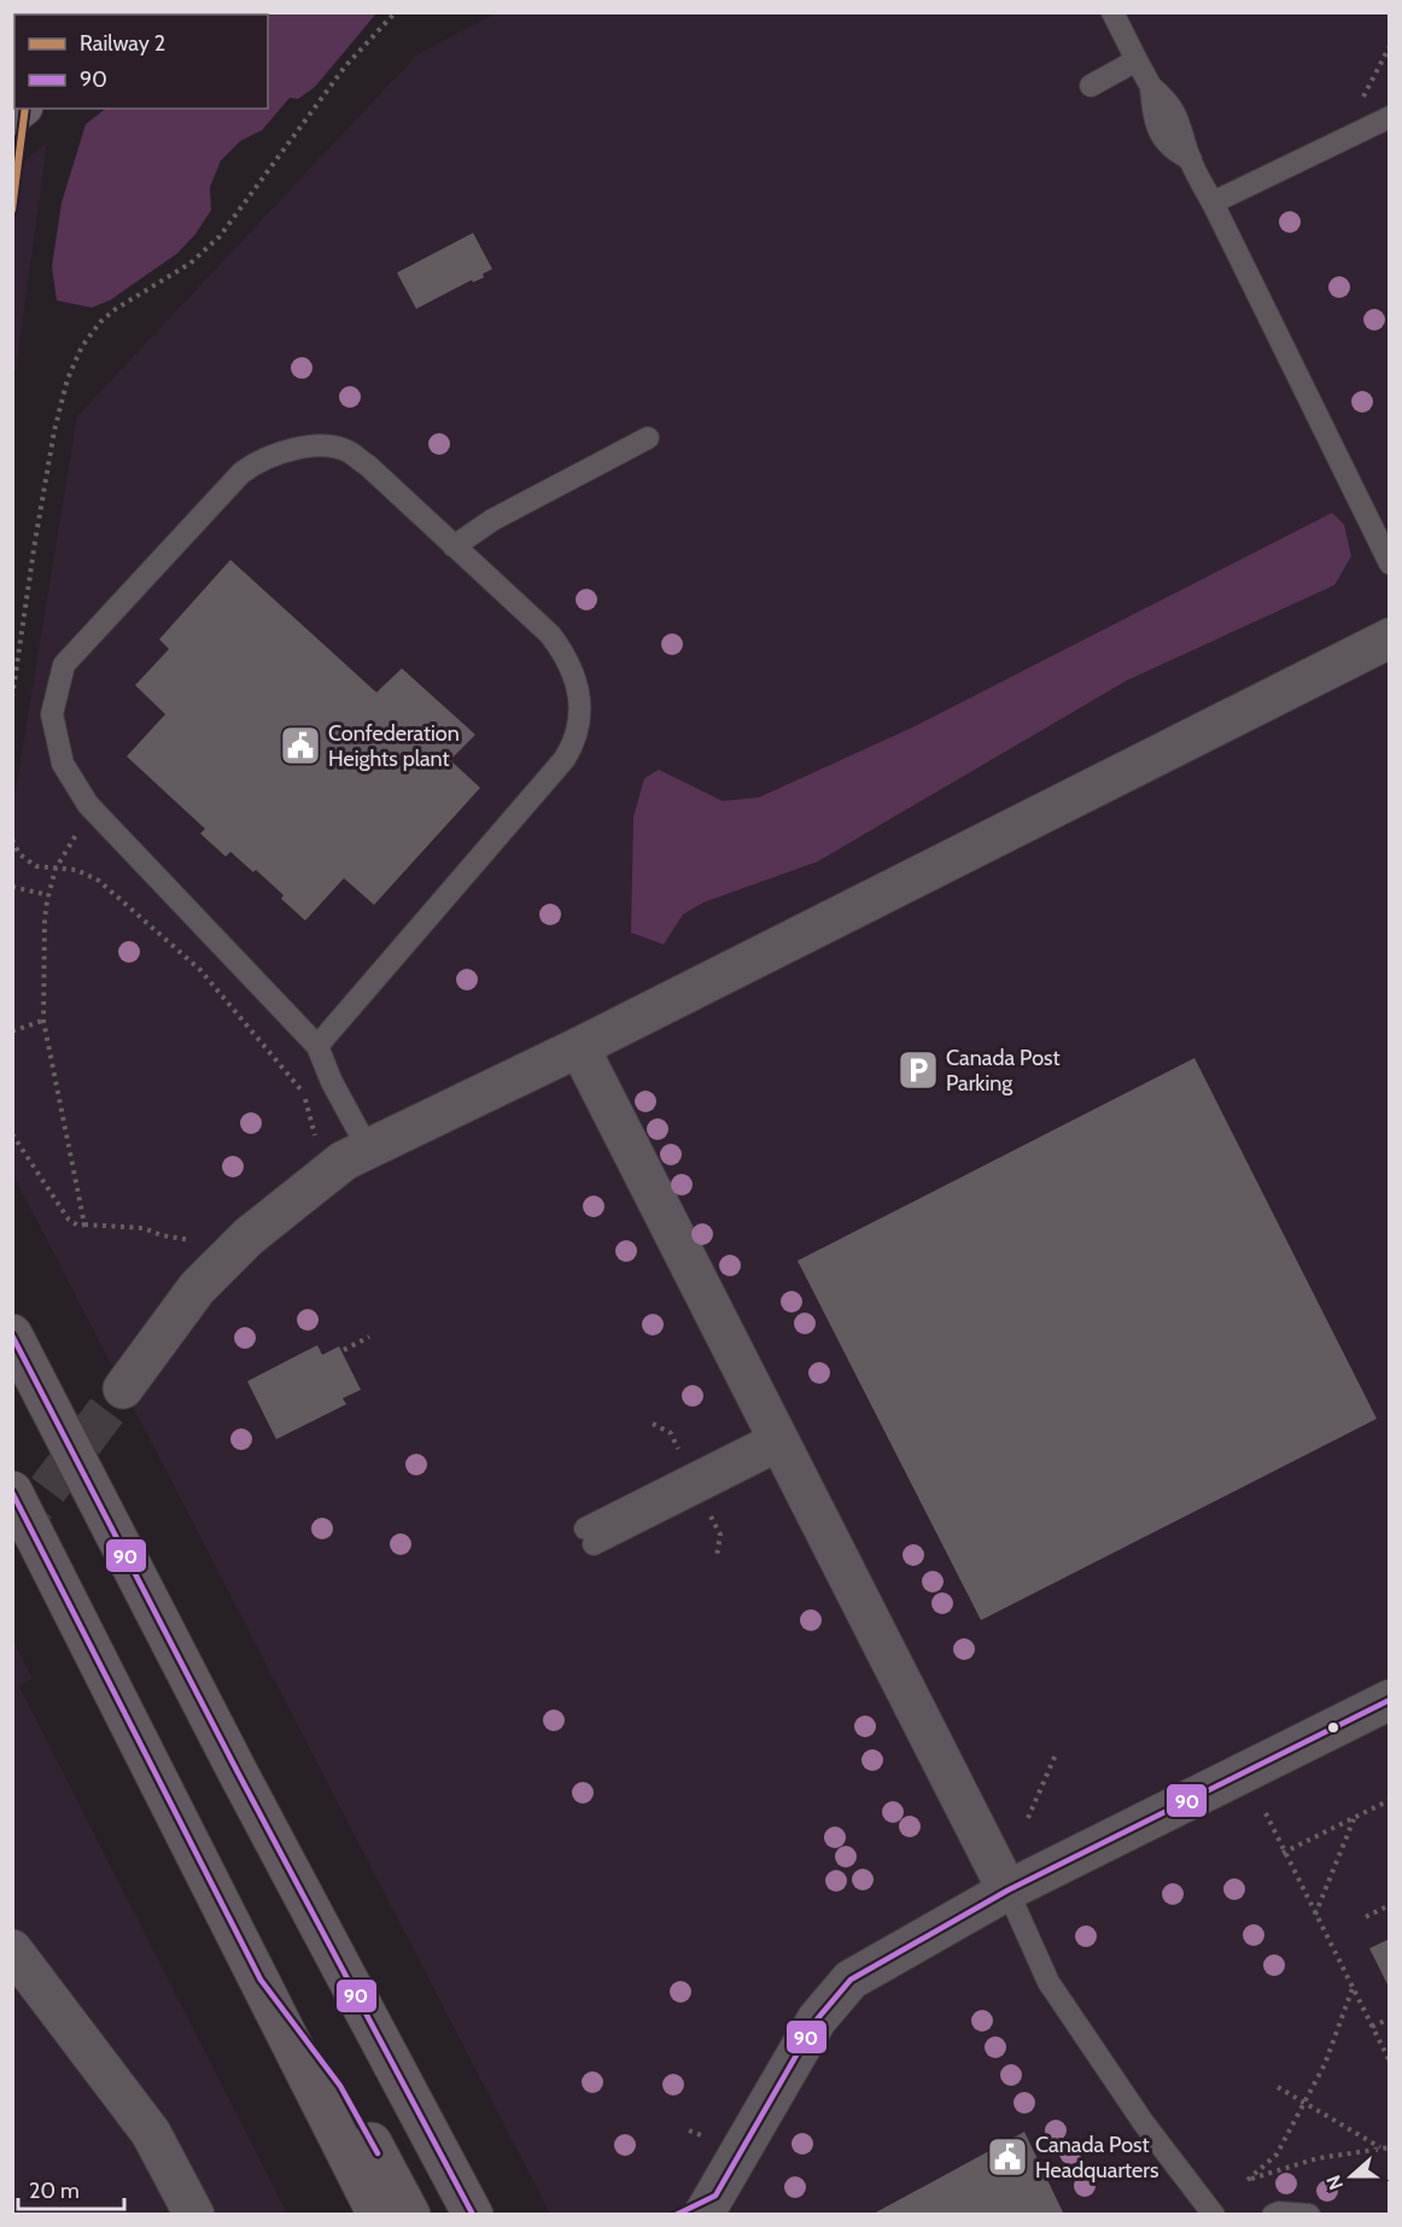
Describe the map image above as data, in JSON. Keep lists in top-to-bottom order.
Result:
{
  "places": {
    "public building": ["Confederation Heights plant", "Canada Post Headquarters"],
    "parking": ["Canada Post Parking"]
  },
  "lines": ["rail line 2", "transit line 90"],
  "legend": ["Railway 2", "90"],
  "scale_bar": "20 m",
  "north": "left"
}
